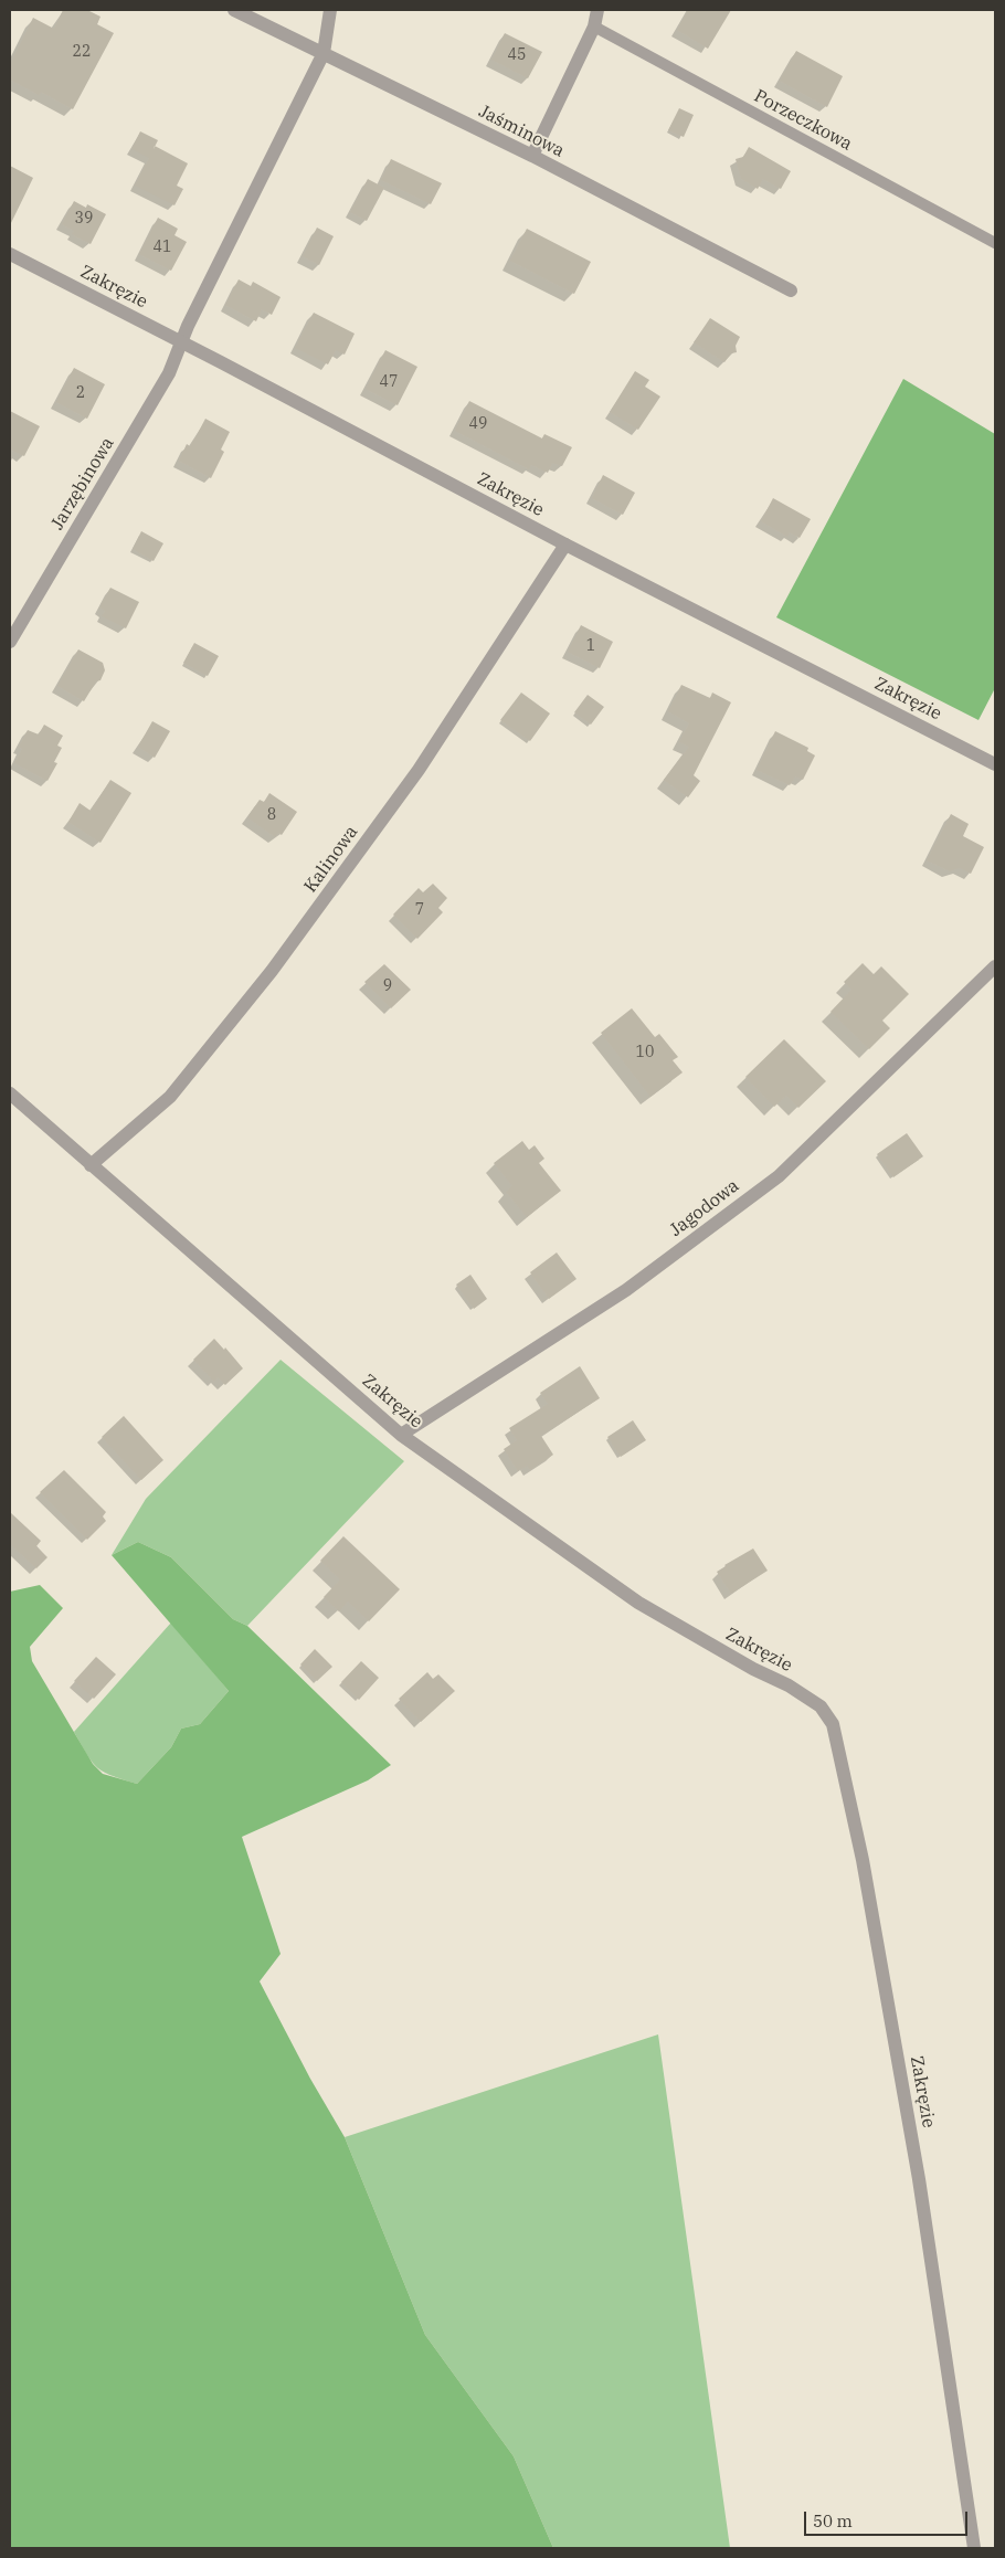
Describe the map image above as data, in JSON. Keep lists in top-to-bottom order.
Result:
{
  "streets": {
    "street": [
      "Jaśminowa",
      "Zakręzie",
      "Jarzębinowa",
      "Kalinowa",
      "Jagodowa"
    ],
    "lane": ["Porzeczkowa"]
  },
  "crossings": [
    ["Jaśminowa", "Jarzębinowa"],
    ["Zakręzie", "Jarzębinowa"],
    ["Zakręzie", "Kalinowa"],
    ["Zakręzie", "Jagodowa"]
  ],
  "house_numbers": [
    "22",
    "45",
    "39",
    "41",
    "47",
    "2",
    "49",
    "1",
    "8",
    "7",
    "9",
    "10"
  ],
  "scale_bar": "50 m"
}
